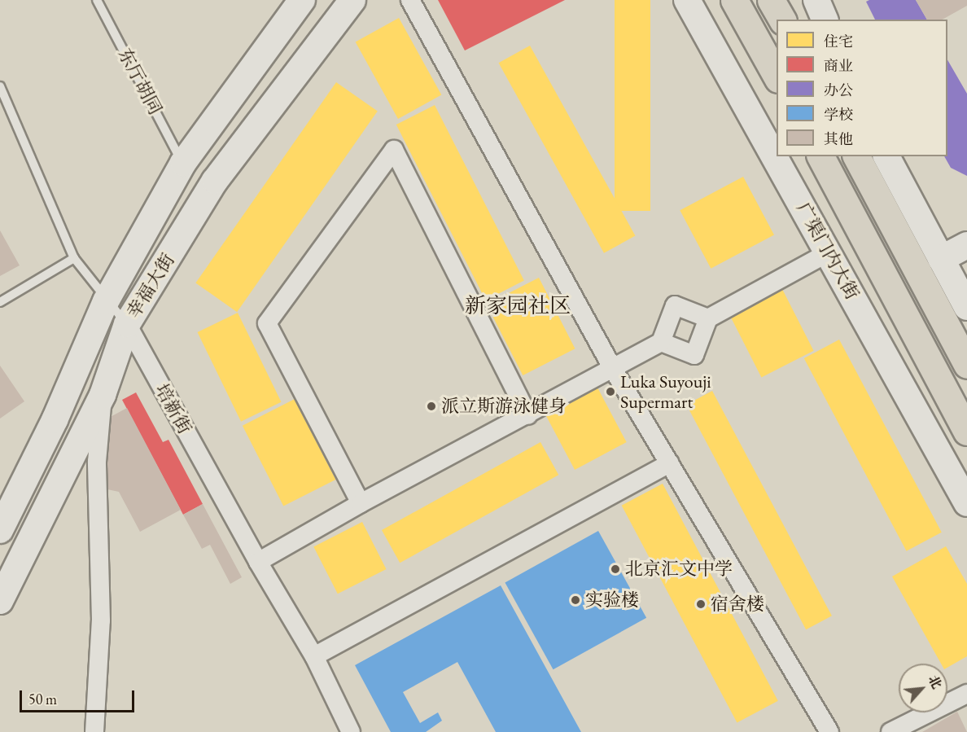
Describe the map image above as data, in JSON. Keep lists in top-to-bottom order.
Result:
{
  "streets": {
    "main road": ["广渠门内大街", "幸福大街"],
    "street": ["培新街"],
    "lane": ["东厅胡同"]
  },
  "crossings": [
    ["东厅胡同", "幸福大街"],
    ["幸福大街", "培新街"]
  ],
  "districts": ["新家园社区"],
  "places": [
    "Luka Suyouji Supermart",
    "派立斯游泳健身",
    "北京汇文中学",
    "实验楼",
    "宿舍楼"
  ],
  "legend": [
    "住宅",
    "商业",
    "办公",
    "学校",
    "其他"
  ],
  "scale_bar": "50 m",
  "north": "top right"
}
